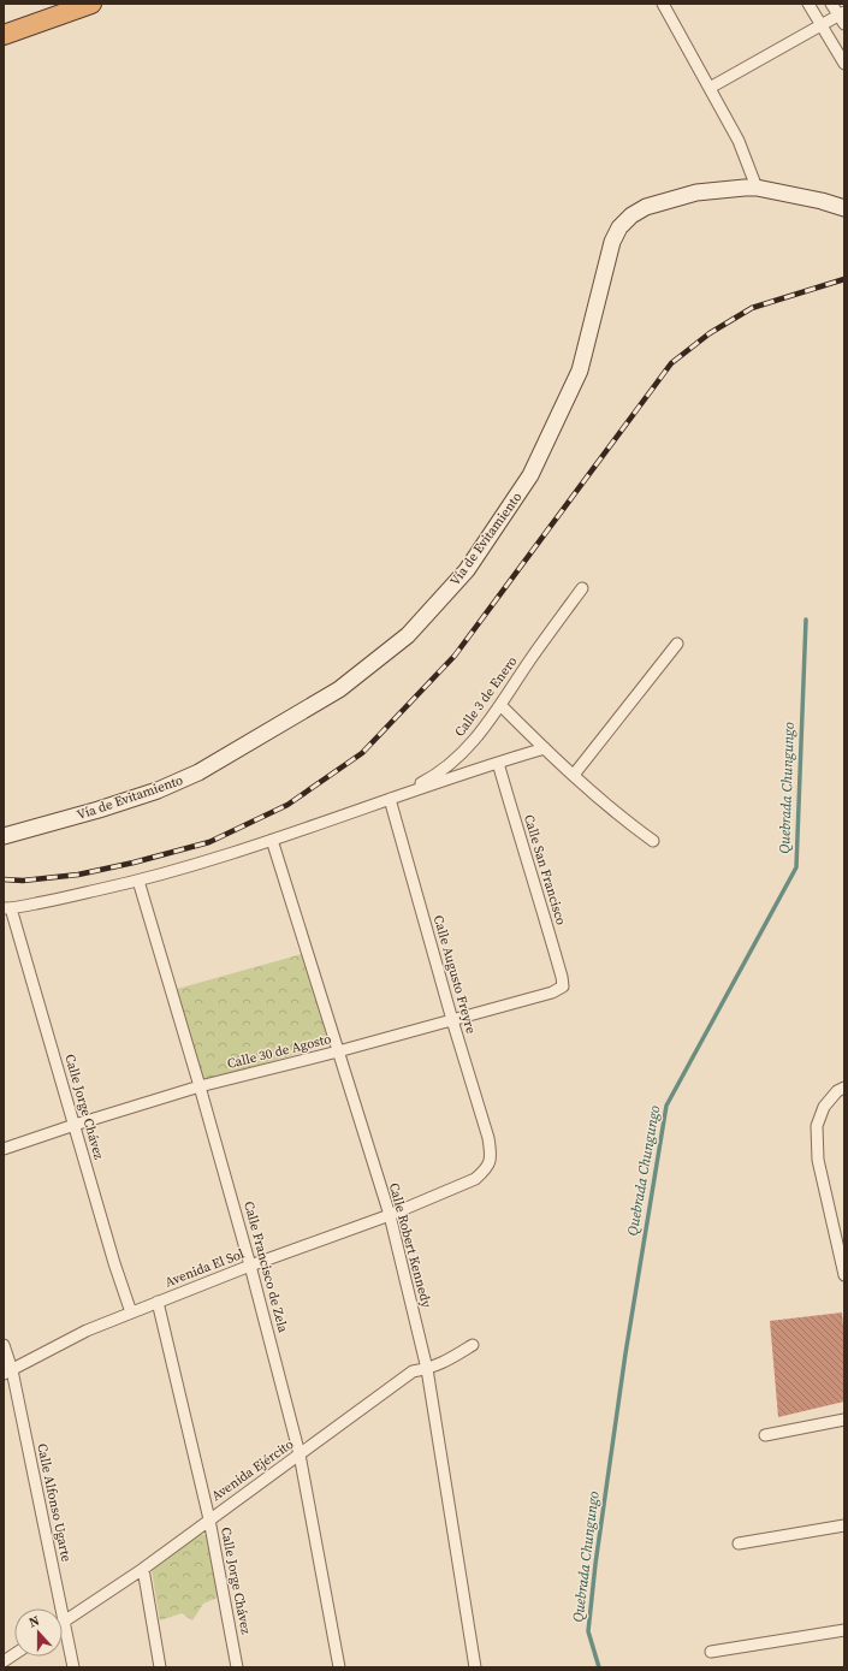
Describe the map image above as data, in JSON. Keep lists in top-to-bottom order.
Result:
{
  "streets": {
    "main road": ["Vía de Evitamiento"],
    "street": [
      "Calle 3 de Enero",
      "Calle San Francisco",
      "Calle Augusto Freyre",
      "Calle 30 de Agosto",
      "Calle Jorge Chávez",
      "Calle Robert Kennedy",
      "Calle Francisco de Zela",
      "Avenida El Sol",
      "Avenida Ejército",
      "Calle Alfonso Ugarte"
    ]
  },
  "crossings": [
    ["Calle 3 de Enero", "Calle Augusto Freyre"],
    ["Calle San Francisco", "Calle 30 de Agosto"],
    ["Calle Augusto Freyre", "Calle 30 de Agosto"],
    ["Calle Augusto Freyre", "Avenida El Sol"],
    ["Calle 30 de Agosto", "Calle Jorge Chávez"],
    ["Calle 30 de Agosto", "Calle Robert Kennedy"],
    ["Calle 30 de Agosto", "Calle Francisco de Zela"],
    ["Calle Jorge Chávez", "Avenida El Sol"],
    ["Calle Jorge Chávez", "Avenida Ejército"],
    ["Calle Robert Kennedy", "Avenida El Sol"],
    ["Calle Robert Kennedy", "Avenida Ejército"],
    ["Calle Francisco de Zela", "Avenida El Sol"],
    ["Calle Francisco de Zela", "Avenida Ejército"],
    ["Avenida El Sol", "Calle Alfonso Ugarte"],
    ["Avenida Ejército", "Calle Alfonso Ugarte"]
  ],
  "water": ["Quebrada Chungungo"],
  "north": "top"
}
